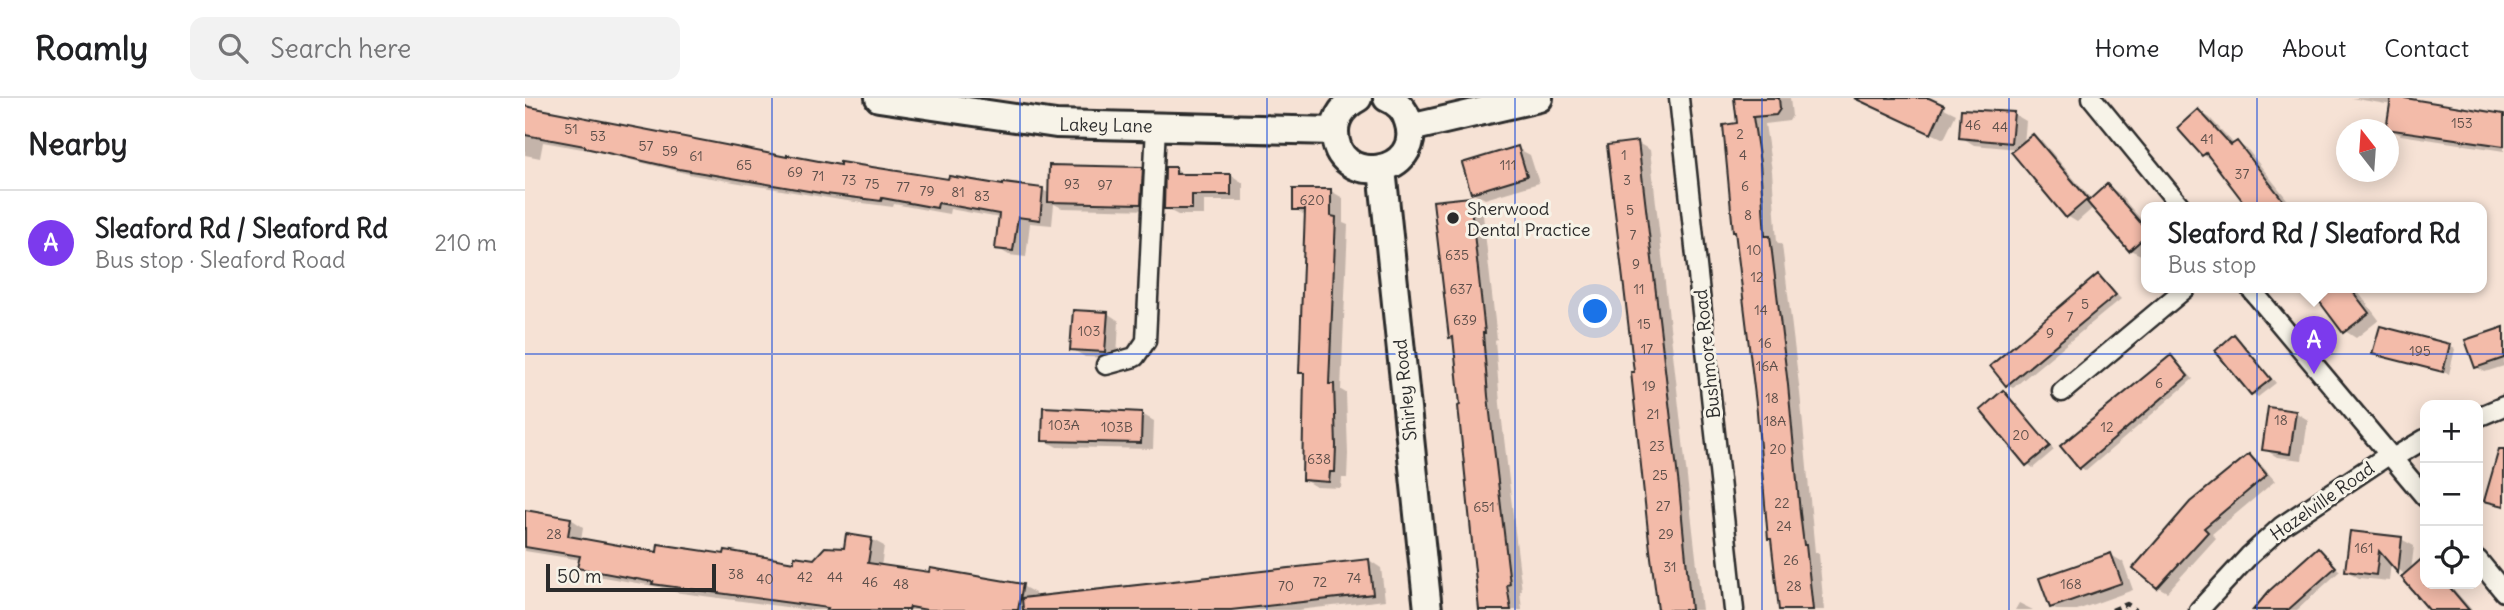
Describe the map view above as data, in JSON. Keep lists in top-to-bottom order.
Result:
{
  "streets": {
    "street": [
      "Lakey Lane",
      "Bushmore Road",
      "Shirley Road",
      "Hazelville Road"
    ]
  },
  "places": ["Sherwood Dental Practice"],
  "house_numbers": [
    "153",
    "46",
    "44",
    "51",
    "2",
    "53",
    "41",
    "57",
    "59",
    "1",
    "4",
    "61",
    "65",
    "111",
    "69",
    "37",
    "71",
    "73",
    "3",
    "75",
    "93",
    "97",
    "6",
    "77",
    "79",
    "81",
    "83",
    "620",
    "5",
    "8",
    "7",
    "10",
    "635",
    "9",
    "12",
    "637",
    "11",
    "5",
    "14",
    "7",
    "639",
    "15",
    "103",
    "9",
    "16",
    "17",
    "195",
    "16A",
    "6",
    "19",
    "18",
    "21",
    "18",
    "18A",
    "103A",
    "103B",
    "12",
    "20",
    "23",
    "20",
    "638",
    "25",
    "22",
    "27",
    "651",
    "24",
    "28",
    "29",
    "161",
    "26",
    "31",
    "38",
    "42",
    "44",
    "74",
    "40",
    "46",
    "72",
    "48",
    "168",
    "70",
    "28"
  ],
  "scale_bar": "50 m",
  "north": "top",
  "page": {
    "header": "Roamly",
    "search": "Search here",
    "nav": [
      "Home",
      "Map",
      "About",
      "Contact"
    ],
    "heading": "Nearby",
    "list": [
      {
        "mark": "A",
        "name": "Sleaford Rd / Sleaford Rd",
        "note": "Bus stop · Sleaford Road",
        "value": "210 m"
      }
    ],
    "popup": ["Sleaford Rd / Sleaford Rd", "Bus stop"],
    "pins": "A",
    "map_buttons": ["+", "−"],
    "scale": "50 m"
  }
}
